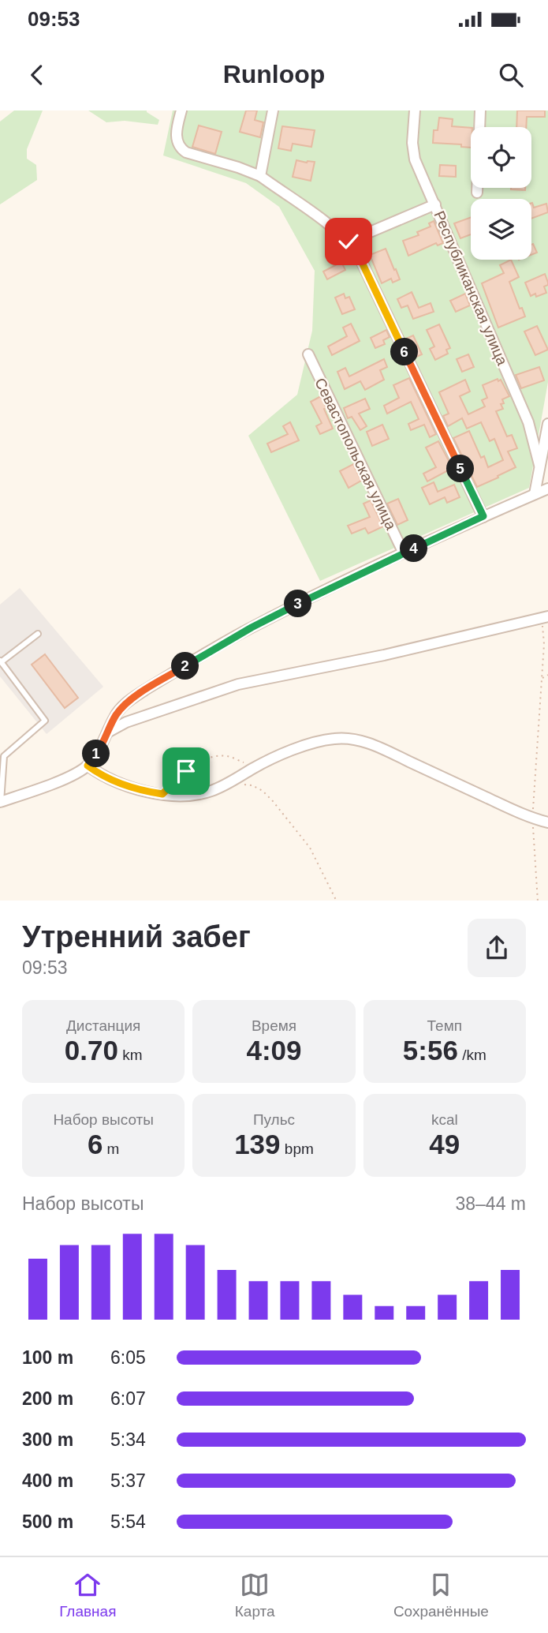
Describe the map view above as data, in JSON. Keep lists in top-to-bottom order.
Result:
{
  "streets": {
    "street": ["Республиканская улица", "Севастопольская улица"]
  },
  "page": {
    "status": "09:53",
    "header": "Runloop",
    "pins": [
      "6",
      "5",
      "4",
      "3",
      "2",
      "1"
    ],
    "heading": ["Утренний забег", "09:53"],
    "stats": [
      ["Дистанция", "0.70 km"],
      ["Время", "4:09"],
      ["Темп", "5:56 /km"],
      ["Набор высоты", "6 m"],
      ["Пульс", "139 bpm"],
      ["kcal", "49"]
    ],
    "chart": ["Набор высоты", "38–44 m"],
    "list": [
      {
        "name": "100 m",
        "note": "6:05"
      },
      {
        "name": "200 m",
        "note": "6:07"
      },
      {
        "name": "300 m",
        "note": "5:34"
      },
      {
        "name": "400 m",
        "note": "5:37"
      },
      {
        "name": "500 m",
        "note": "5:54"
      }
    ],
    "tabs": ["Главная", "Карта", "Сохранённые"]
  }
}
